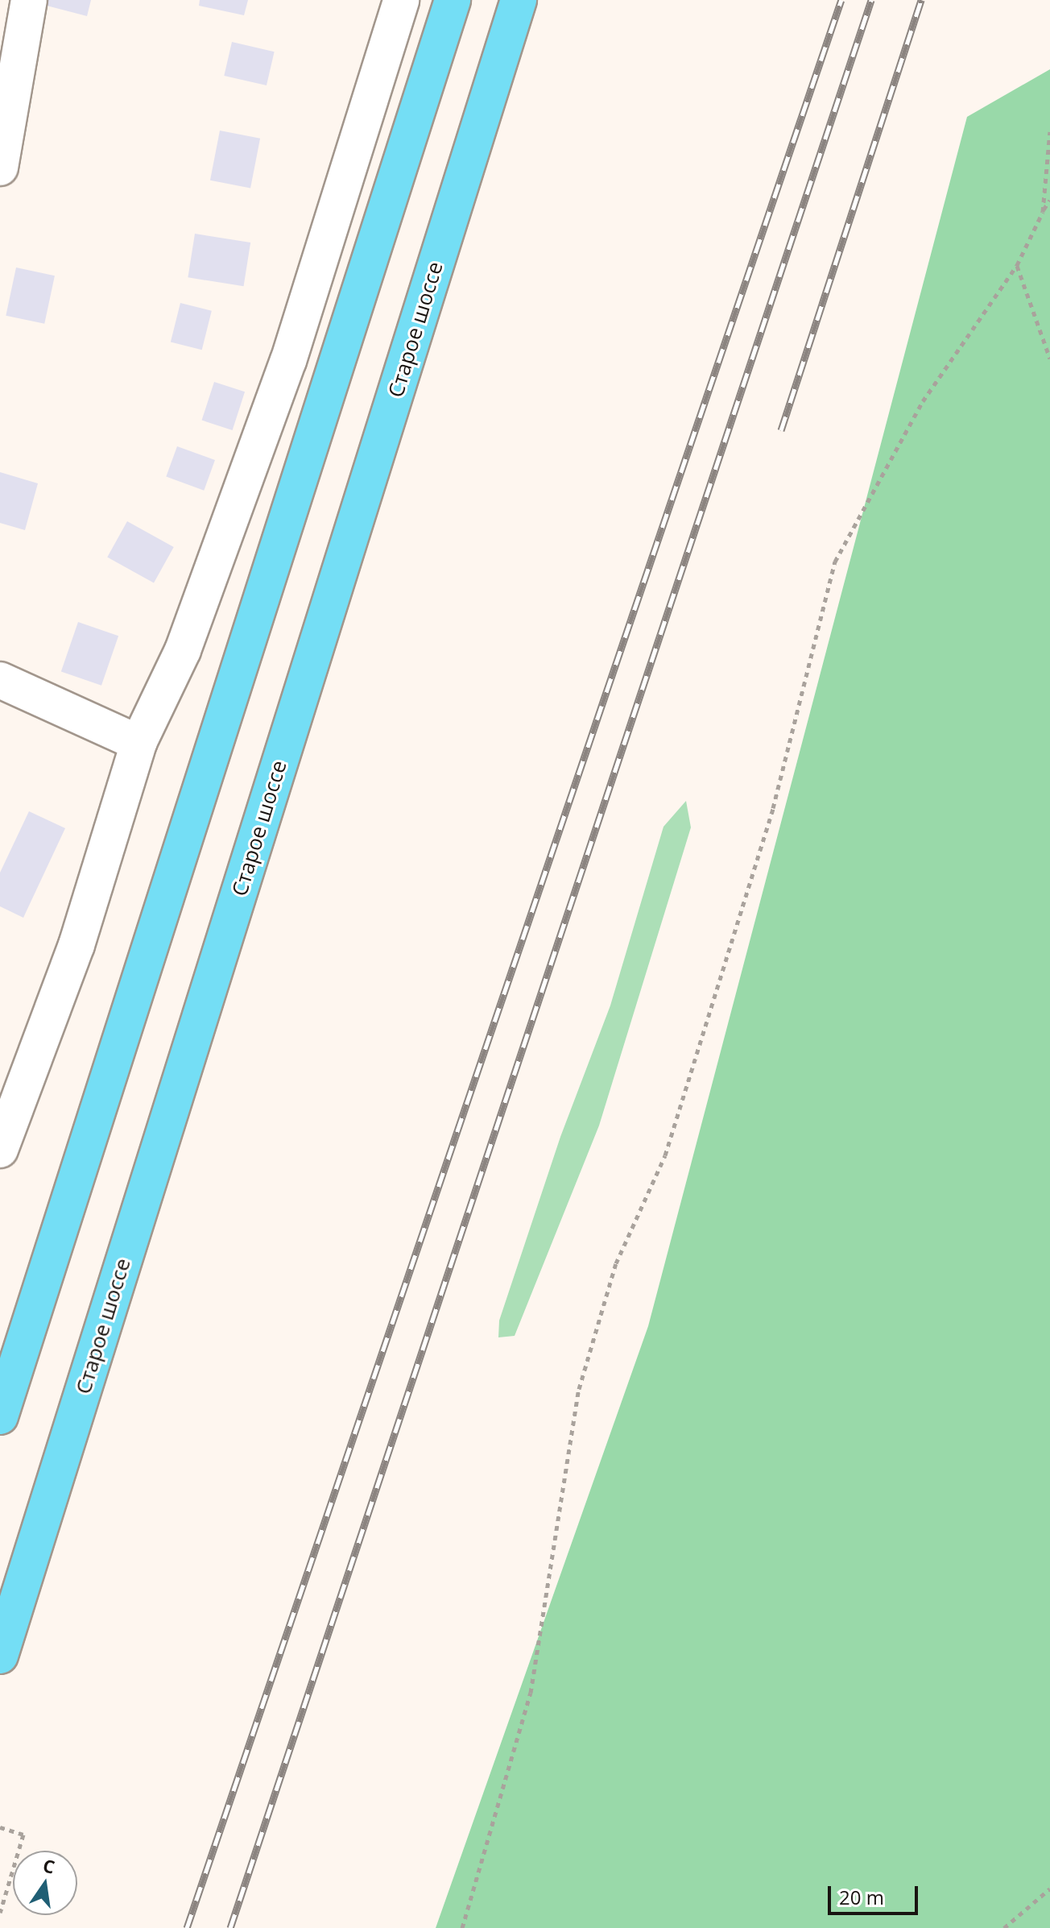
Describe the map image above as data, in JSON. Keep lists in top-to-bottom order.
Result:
{
  "streets": {
    "highway": ["Старое шоссе"]
  },
  "scale_bar": "20 m",
  "north": "top"
}
